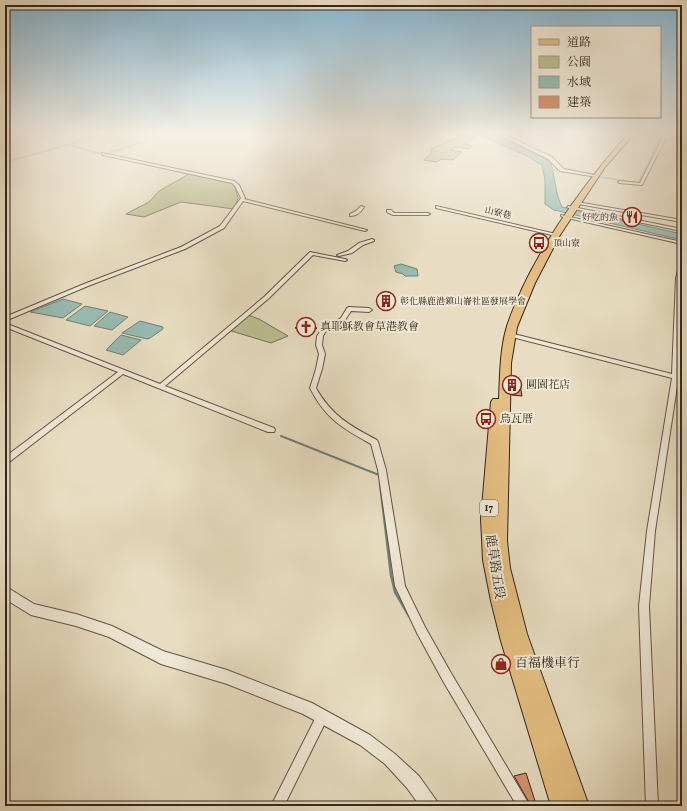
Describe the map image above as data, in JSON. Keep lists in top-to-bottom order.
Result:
{
  "streets": {
    "main road": ["17", "鹿草路五段"],
    "street": ["山寮巷"]
  },
  "crossings": [
    ["山寮巷", "鹿草路五段"],
    ["17", "鹿草路五段"]
  ],
  "places": {
    "restaurant": ["好吃的魚"],
    "bus stop": ["頂山寮", "烏瓦厝"],
    "building": ["彰化縣鹿港鎮山崙社區發展學會", "圓園花店"],
    "church": ["真耶穌教會草港教會"],
    "shop": ["百福機車行"]
  },
  "legend": [
    "道路",
    "公園",
    "水域",
    "建築"
  ]
}
